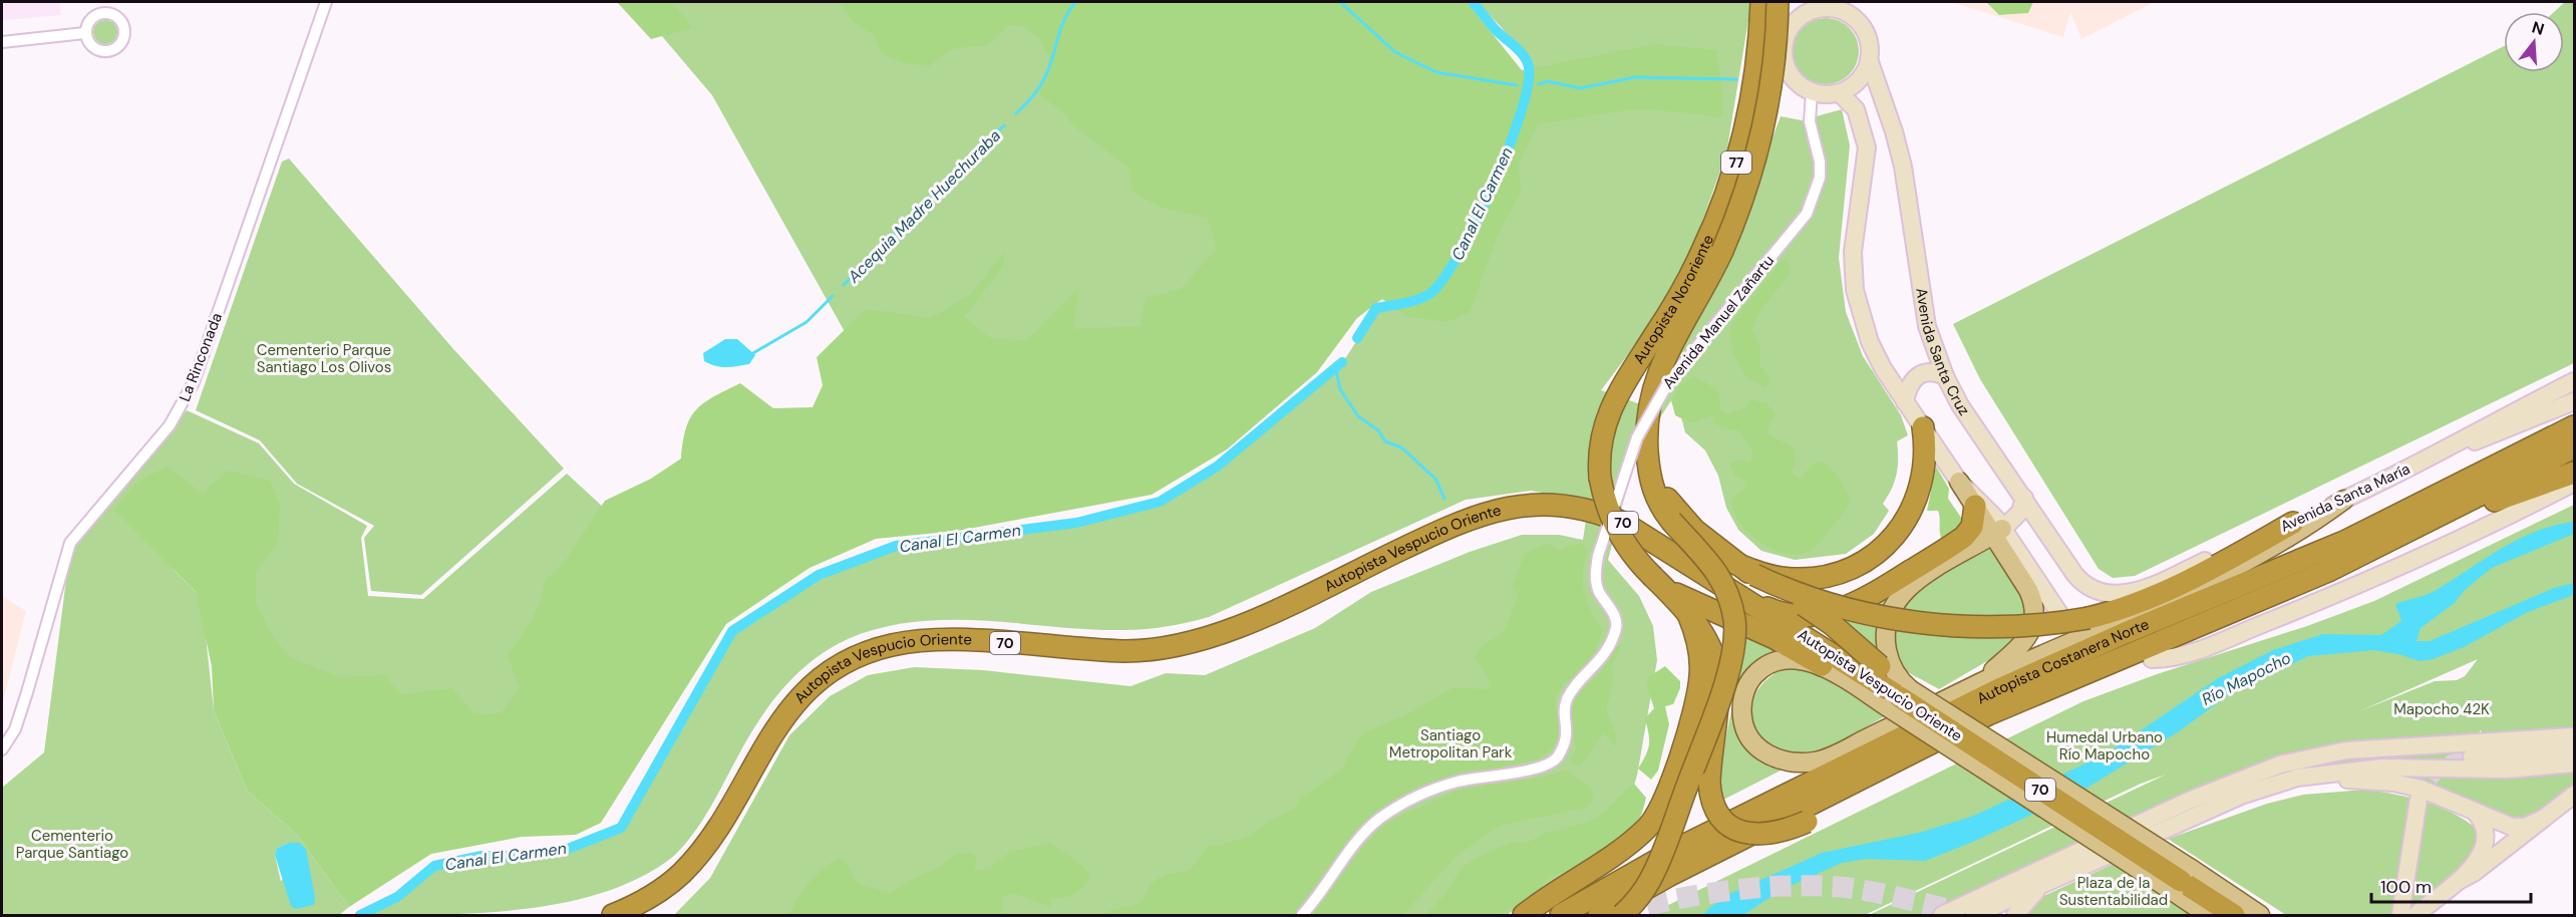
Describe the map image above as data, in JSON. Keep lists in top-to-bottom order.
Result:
{
  "streets": {
    "highway": [
      "77",
      "Autopista Nororiente",
      "70",
      "Autopista Vespucio Oriente",
      "Autopista Costanera Norte"
    ],
    "main road": ["Avenida Santa Cruz", "Avenida Santa María"],
    "street": ["Avenida Manuel Zañartu", "La Rinconada"]
  },
  "crossings": [
    ["Avenida Manuel Zañartu", "Avenida Santa Cruz"],
    ["Avenida Santa Cruz", "Avenida Santa María"]
  ],
  "water": ["Canal El Carmen", "Acequia Madre Huechuraba", "Río Mapocho"],
  "parks": [
    "Cementerio Parque Santiago Los Olivos",
    "Mapocho 42K",
    "Santiago Metropolitan Park",
    "Humedal Urbano Río Mapocho",
    "Cementerio Parque Santiago",
    "Plaza de la Sustentabilidad"
  ],
  "scale_bar": "100 m",
  "north": "top"
}
